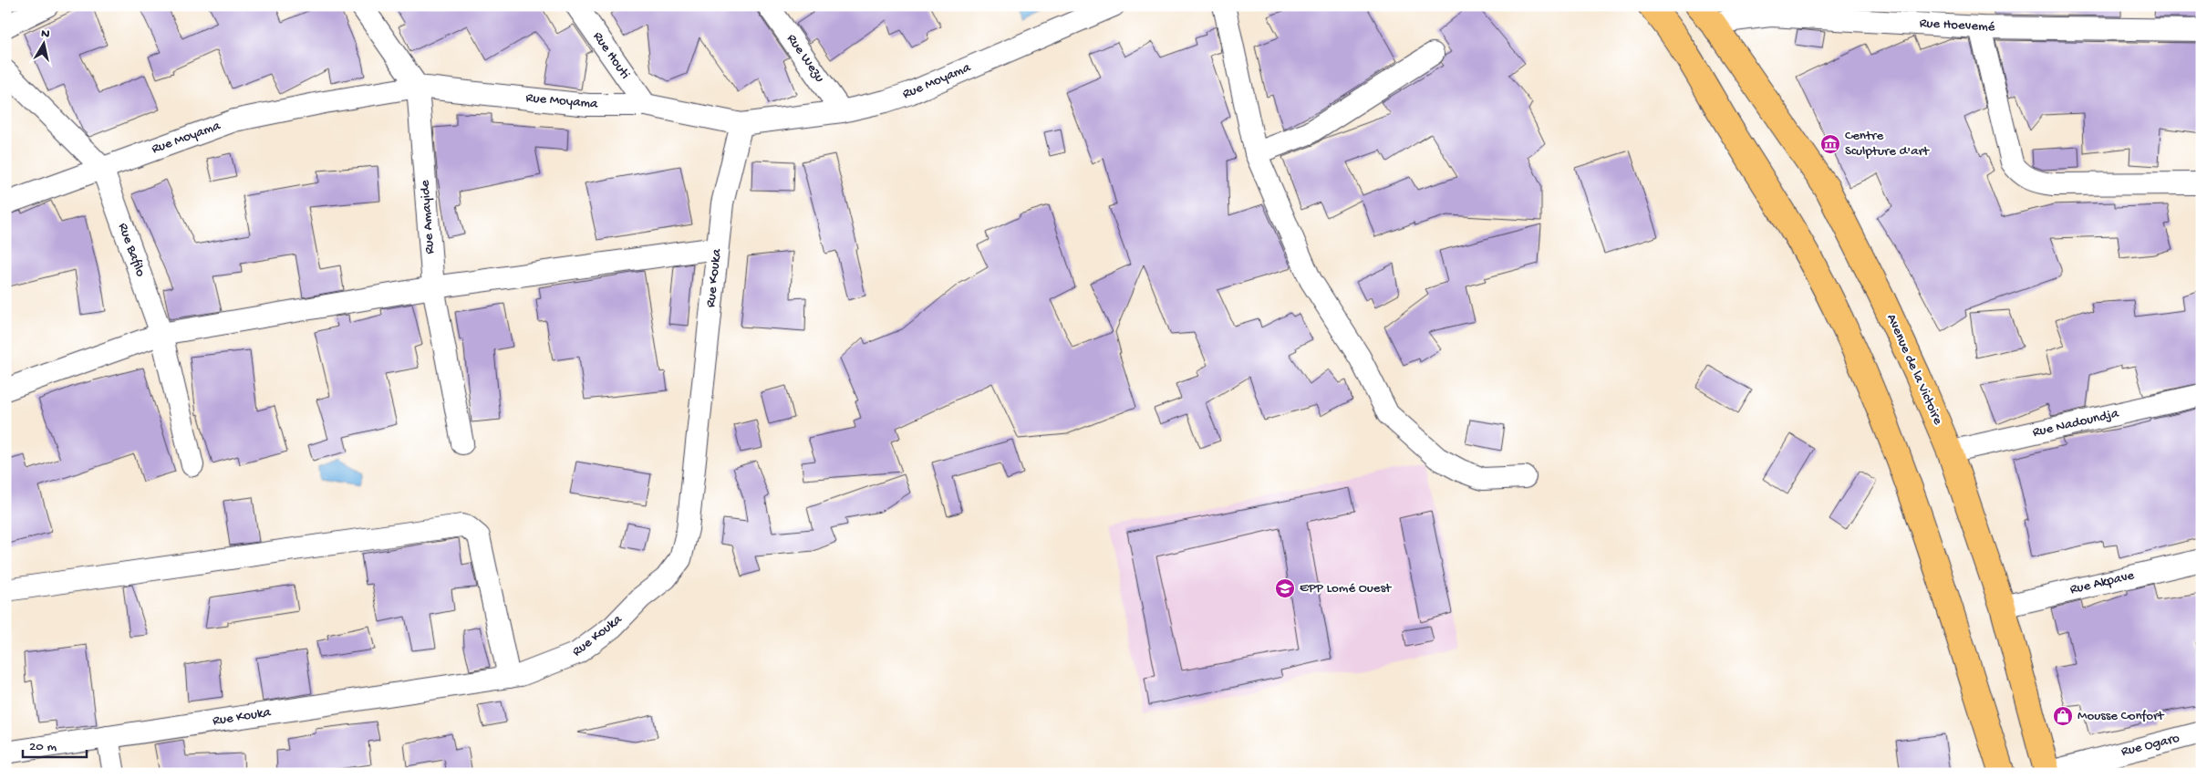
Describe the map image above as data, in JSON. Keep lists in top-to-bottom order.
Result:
{
  "streets": {
    "highway": ["Avenue de la Victoire"],
    "street": [
      "Rue Hoevemé",
      "Rue Houti",
      "Rue Wezu",
      "Rue Moyama",
      "Rue Amayide",
      "Rue Bafilo",
      "Rue Kouka",
      "Rue Nadoundja",
      "Rue Akpave",
      "Rue Ogaro"
    ]
  },
  "crossings": [
    ["Rue Hoevemé", "Avenue de la Victoire"],
    ["Rue Houti", "Rue Moyama"],
    ["Rue Wezu", "Rue Moyama"],
    ["Rue Moyama", "Rue Amayide"],
    ["Rue Moyama", "Rue Bafilo"],
    ["Rue Moyama", "Rue Kouka"],
    ["Avenue de la Victoire", "Rue Nadoundja"],
    ["Avenue de la Victoire", "Rue Akpave"],
    ["Avenue de la Victoire", "Rue Ogaro"]
  ],
  "places": {
    "museum": ["Centre Sculpture d'art"],
    "school or university": ["EPP Lomé Ouest"],
    "shop": ["Mousse Confort"]
  },
  "scale_bar": "20 m",
  "north": "top"
}
